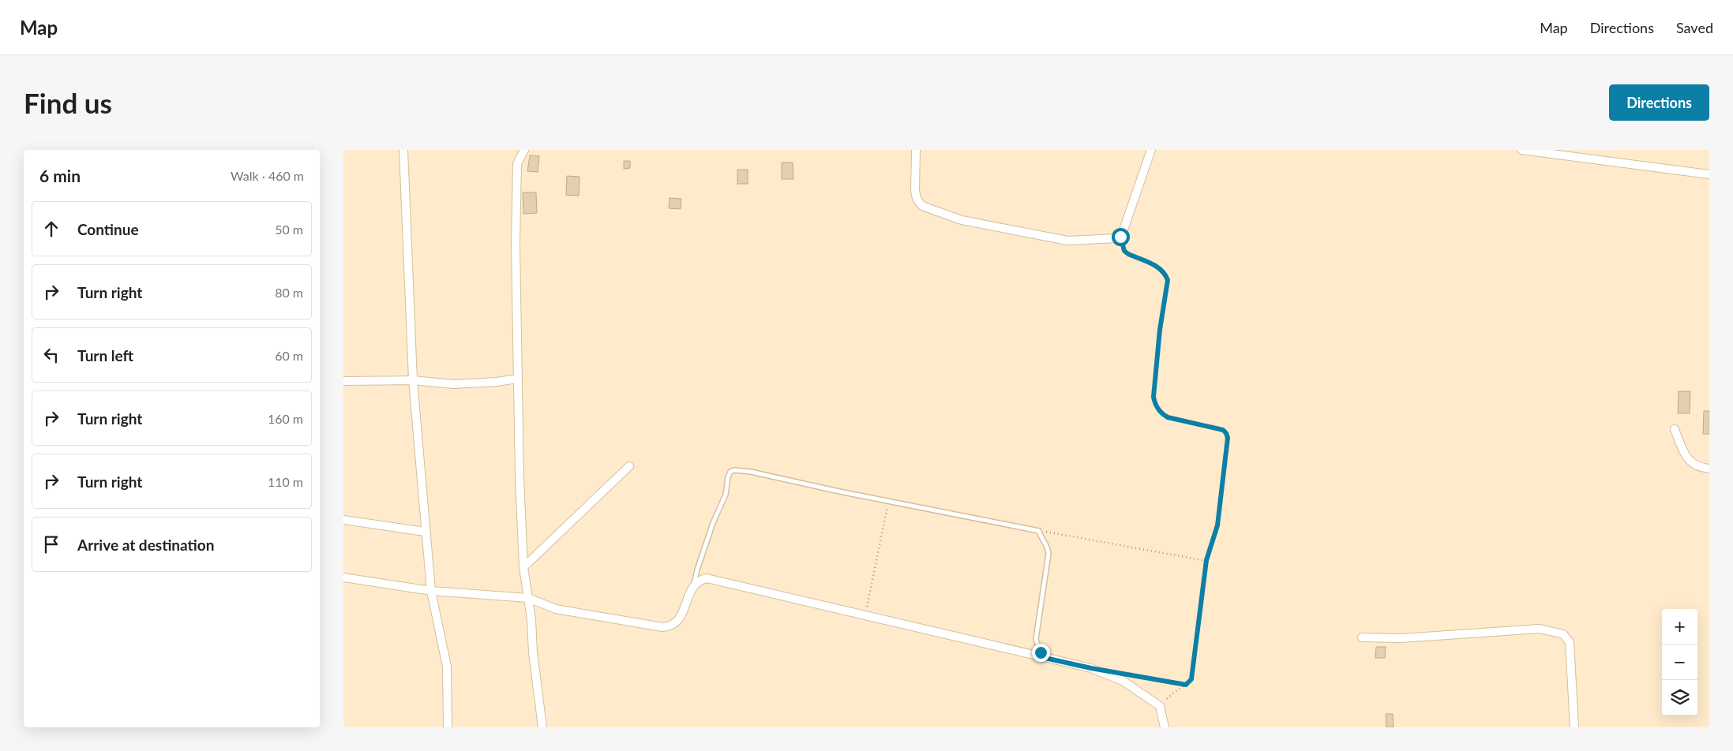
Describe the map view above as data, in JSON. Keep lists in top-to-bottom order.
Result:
{
  "page": {
    "header": "Map",
    "nav": ["Map", "Directions", "Saved"],
    "buttons": "Directions",
    "title": "Find us",
    "heading": ["6 min", "Walk · 460 m"],
    "list": [
      ["Continue", "50 m"],
      ["Turn right", "80 m"],
      ["Turn left", "60 m"],
      ["Turn right", "160 m"],
      ["Turn right", "110 m"],
      "Arrive at destination"
    ],
    "map_buttons": ["+", "−"]
  }
}
